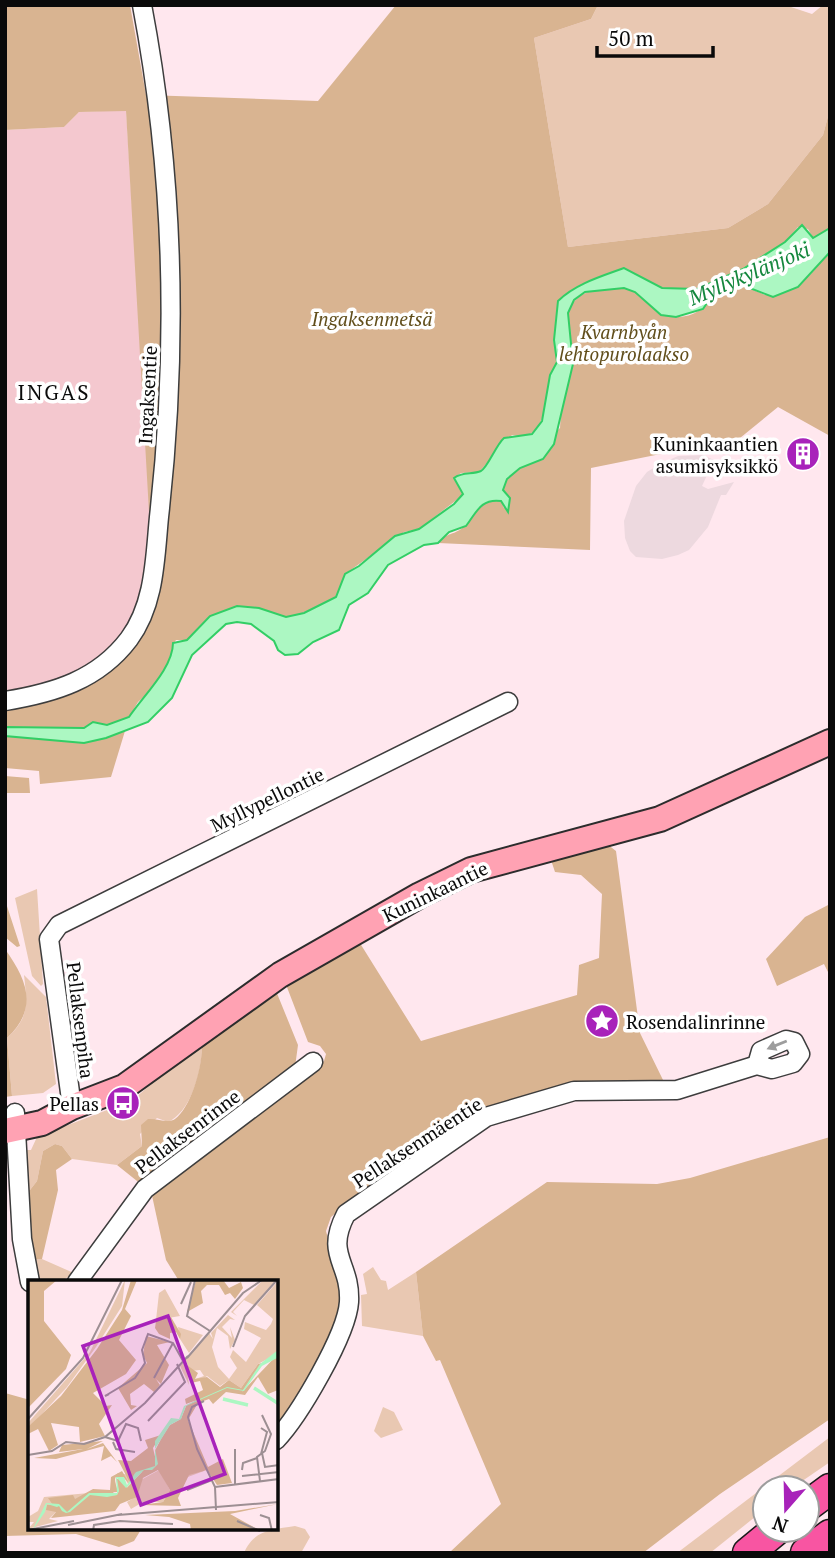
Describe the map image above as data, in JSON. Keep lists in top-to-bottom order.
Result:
{
  "streets": {
    "main road": ["Kuninkaantie"],
    "street": [
      "Ingaksentie",
      "Myllypellontie",
      "Pellaksenpiha",
      "Pellaksenrinne",
      "Pellaksenmäentie"
    ]
  },
  "crossings": [
    ["Myllypellontie", "Pellaksenpiha"],
    ["Kuninkaantie", "Pellaksenpiha"]
  ],
  "districts": ["INGAS"],
  "water": ["Myllykylänjoki"],
  "parks": ["Ingaksenmetsä", "Kvarnbyån lehtopurolaakso"],
  "places": {
    "building": ["Kuninkaantien asumisyksikkö"],
    "place": ["Rosendalinrinne"],
    "bus stop": ["Pellas"]
  },
  "scale_bar": "50 m",
  "north": "bottom"
}
